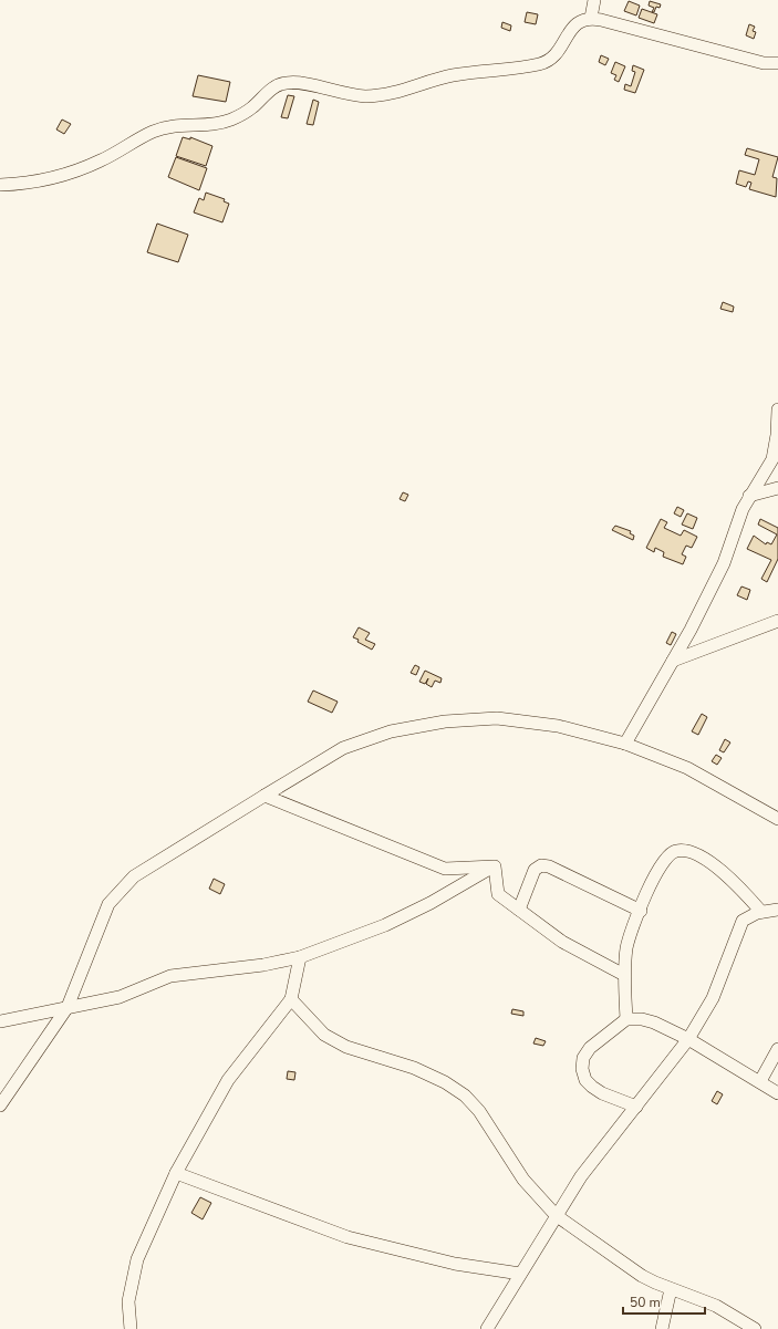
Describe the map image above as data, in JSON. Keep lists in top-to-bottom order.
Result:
{
  "scale_bar": "50 m"
}
